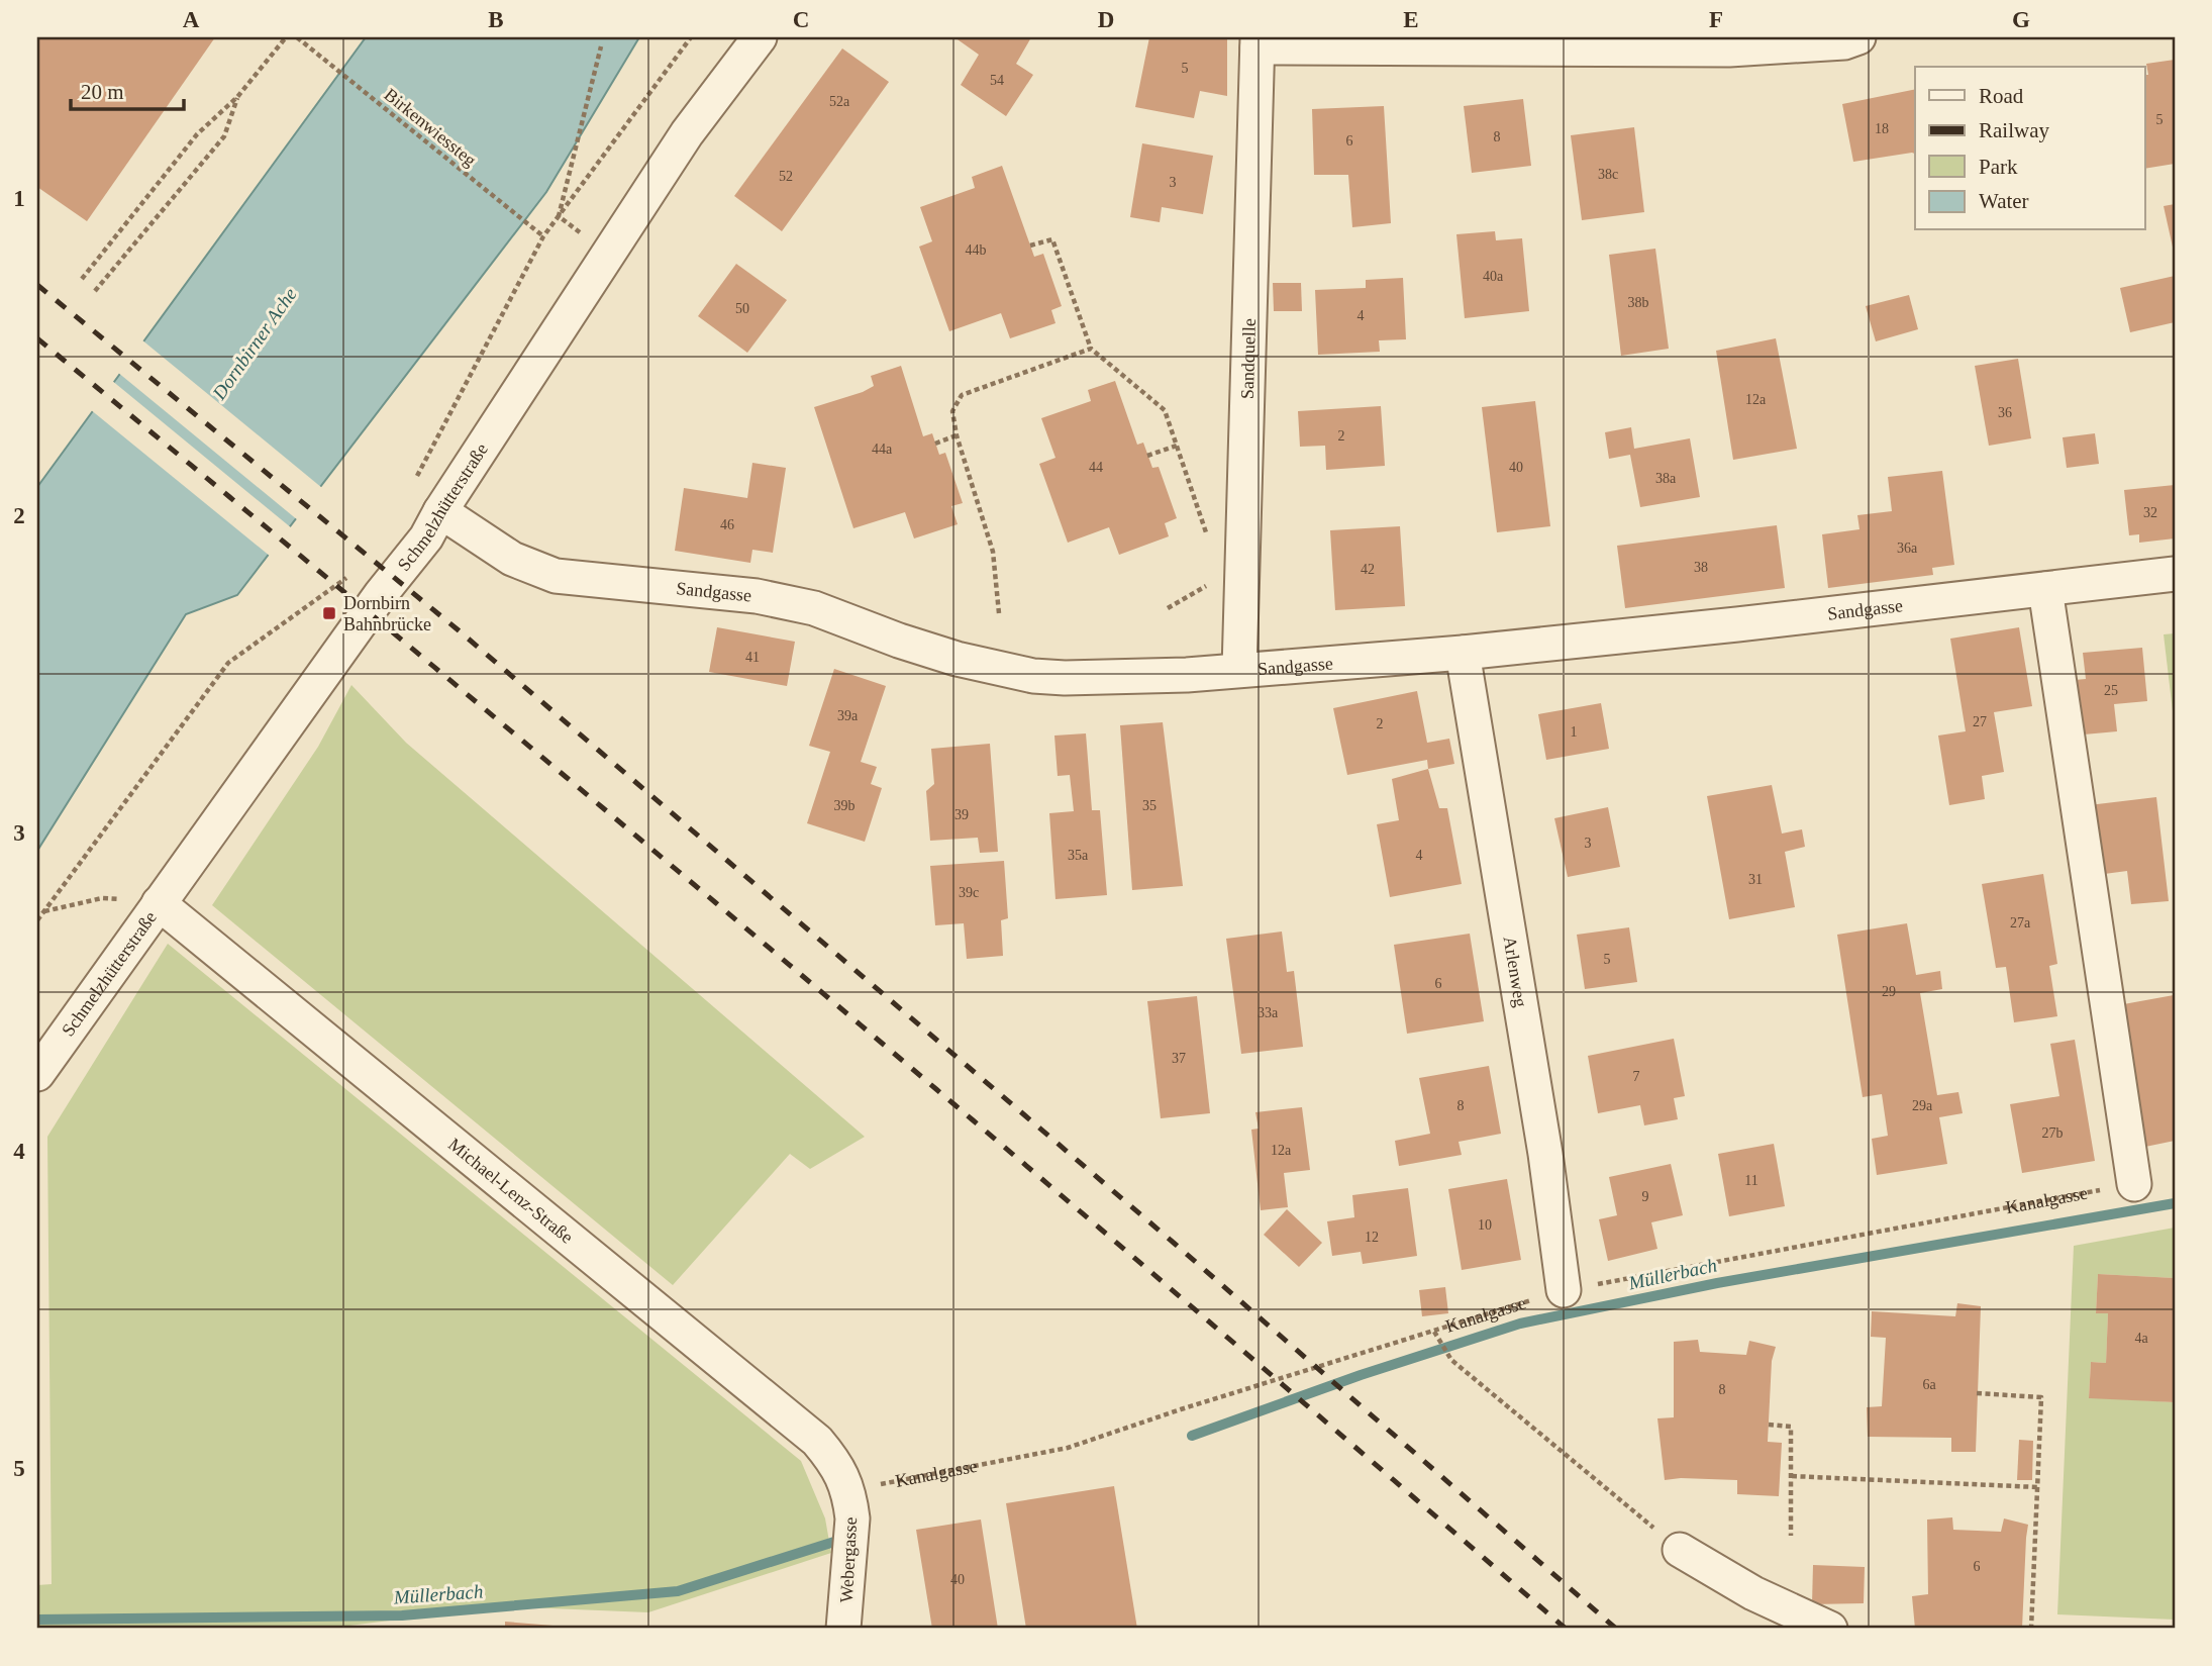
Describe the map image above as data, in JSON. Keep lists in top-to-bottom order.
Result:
{
  "streets": {
    "street": [
      "Sandquelle",
      "Schmelzhütterstraße",
      "Sandgasse",
      "Arlenweg",
      "Michael-Lenz-Straße",
      "Webergasse"
    ],
    "path": ["Birkenwiessteg", "Kanalgasse"]
  },
  "crossings": [
    ["Sandquelle", "Sandgasse"],
    ["Schmelzhütterstraße", "Sandgasse"],
    ["Schmelzhütterstraße", "Michael-Lenz-Straße"],
    ["Sandgasse", "Arlenweg"],
    ["Arlenweg", "Kanalgasse"],
    ["Michael-Lenz-Straße", "Kanalgasse"],
    ["Michael-Lenz-Straße", "Webergasse"],
    ["Kanalgasse", "Webergasse"]
  ],
  "water": ["Dornbirner Ache", "Müllerbach"],
  "places": {
    "transit": ["Dornbirn Bahnbrücke"]
  },
  "house_numbers": [
    "5",
    "54",
    "52a",
    "5",
    "18",
    "8",
    "6",
    "38c",
    "52",
    "3",
    "44b",
    "40a",
    "38b",
    "50",
    "4",
    "12a",
    "36",
    "2",
    "44a",
    "44",
    "40",
    "38a",
    "32",
    "46",
    "36a",
    "38",
    "42",
    "41",
    "25",
    "39a",
    "27",
    "2",
    "1",
    "39b",
    "35",
    "39",
    "3",
    "35a",
    "4",
    "31",
    "39c",
    "27a",
    "5",
    "6",
    "29",
    "33a",
    "37",
    "7",
    "8",
    "29a",
    "27b",
    "12a",
    "11",
    "9",
    "10",
    "12",
    "4a",
    "6a",
    "8",
    "6",
    "40"
  ],
  "legend": [
    "Road",
    "Railway",
    "Park",
    "Water"
  ],
  "scale_bar": "20 m",
  "grid": {
    "columns": [
      "A",
      "B",
      "C",
      "D",
      "E",
      "F",
      "G"
    ],
    "rows": [
      "1",
      "2",
      "3",
      "4",
      "5"
    ]
  }
}
